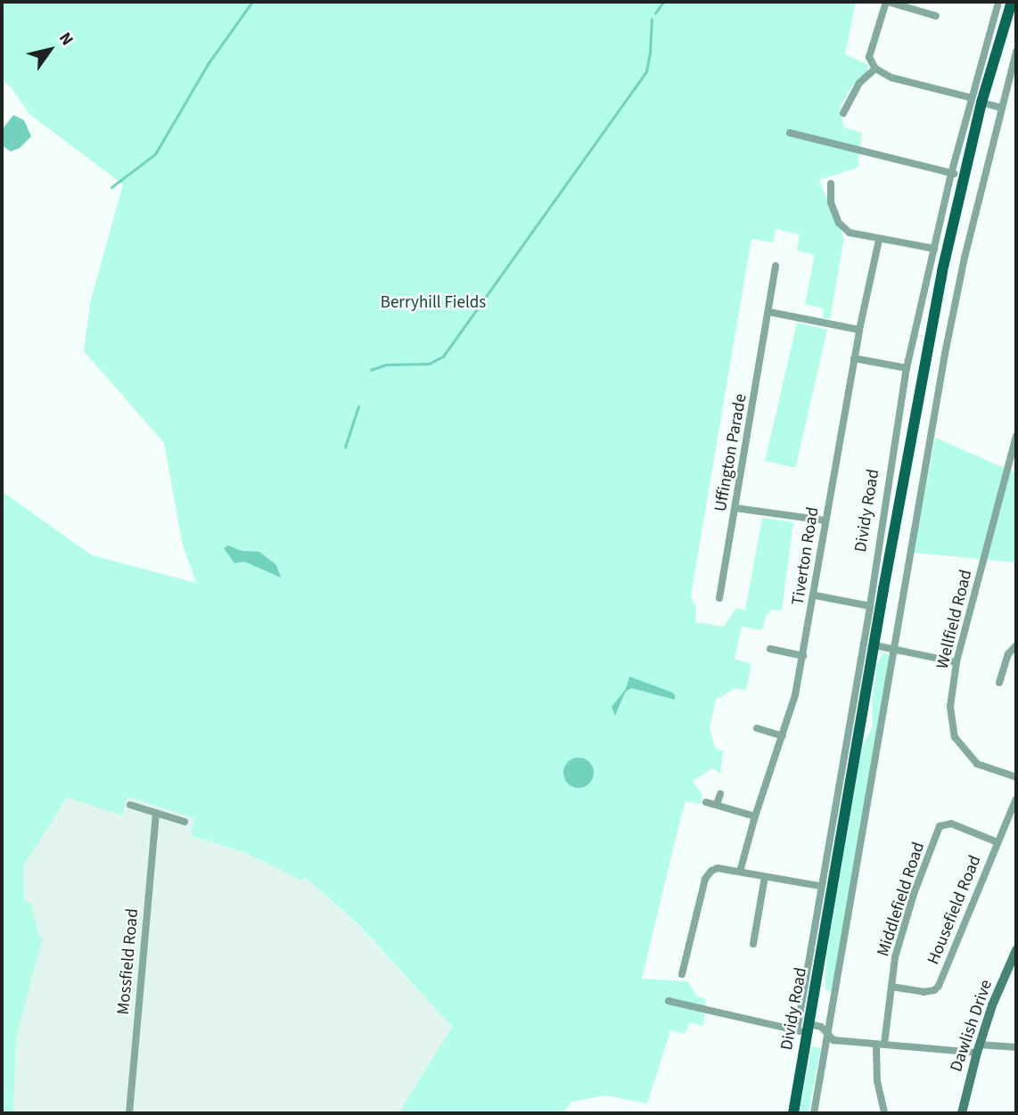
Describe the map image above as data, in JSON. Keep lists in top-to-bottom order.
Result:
{
  "streets": {
    "main road": ["Dividy Road"],
    "street": [
      "Uffington Parade",
      "Tiverton Road",
      "Wellfield Road",
      "Middlefield Road",
      "Housefield Road",
      "Mossfield Road",
      "Dawlish Drive"
    ]
  },
  "crossings": [
    ["Middlefield Road", "Housefield Road"]
  ],
  "parks": ["Berryhill Fields"],
  "north": "top right"
}
